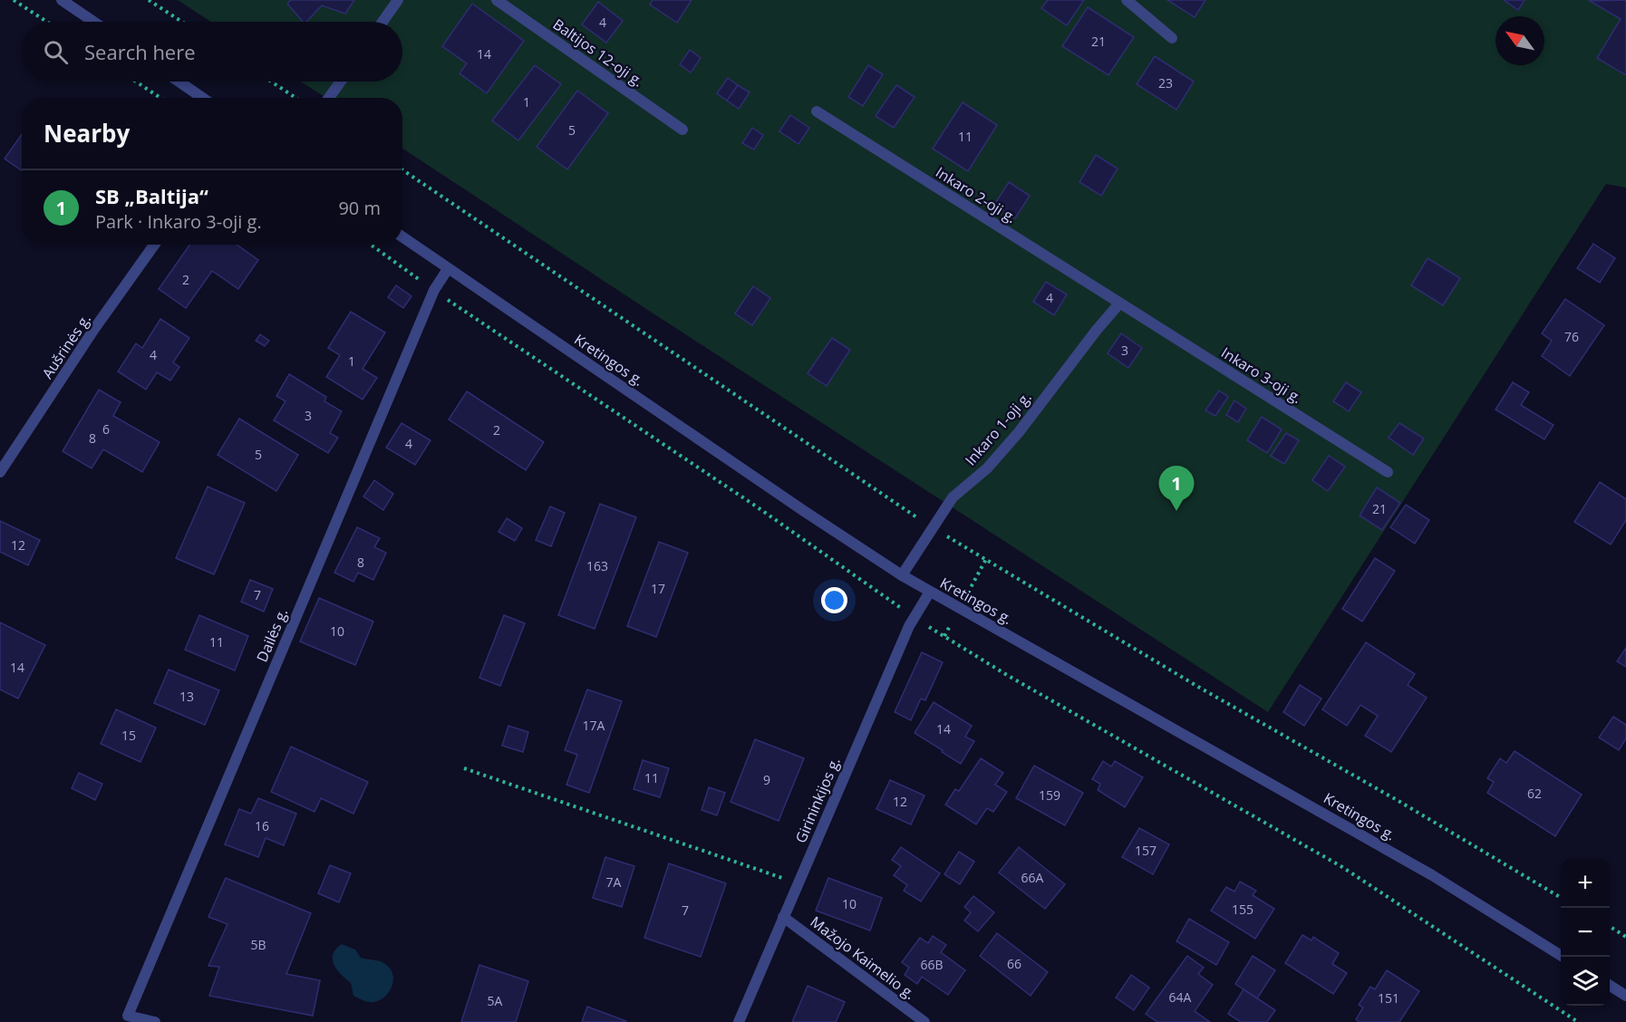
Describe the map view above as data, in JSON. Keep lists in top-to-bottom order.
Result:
{
  "streets": {
    "street": [
      "Baltijos 12-oji g.",
      "Inkaro 2-oji g.",
      "Aušrinės g.",
      "Kretingos g.",
      "Inkaro 3-oji g.",
      "Inkaro 1-oji g.",
      "Dailės g.",
      "Girininkijos g.",
      "Mažojo Kaimelio g."
    ]
  },
  "crossings": [
    ["Inkaro 2-oji g.", "Inkaro 3-oji g."],
    ["Inkaro 2-oji g.", "Inkaro 1-oji g."],
    ["Kretingos g.", "Inkaro 1-oji g."],
    ["Kretingos g.", "Dailės g."],
    ["Kretingos g.", "Girininkijos g."],
    ["Inkaro 3-oji g.", "Inkaro 1-oji g."],
    ["Girininkijos g.", "Mažojo Kaimelio g."]
  ],
  "house_numbers": [
    "4",
    "21",
    "14",
    "23",
    "1",
    "5",
    "11",
    "2",
    "4",
    "76",
    "3",
    "4",
    "1",
    "3",
    "6",
    "2",
    "8",
    "4",
    "5",
    "21",
    "12",
    "8",
    "163",
    "17",
    "7",
    "10",
    "11",
    "14",
    "13",
    "17A",
    "14",
    "15",
    "11",
    "9",
    "62",
    "159",
    "12",
    "16",
    "157",
    "66A",
    "7A",
    "10",
    "155",
    "7",
    "5B",
    "66",
    "66B",
    "64A",
    "151",
    "5A"
  ],
  "north": "top left",
  "page": {
    "search": "Search here",
    "heading": "Nearby",
    "list": [
      {
        "mark": "1",
        "name": "SB „Baltija“",
        "note": "Park · Inkaro 3-oji g.",
        "value": "90 m"
      }
    ],
    "pins": "1",
    "map_buttons": ["+", "−"]
  }
}
